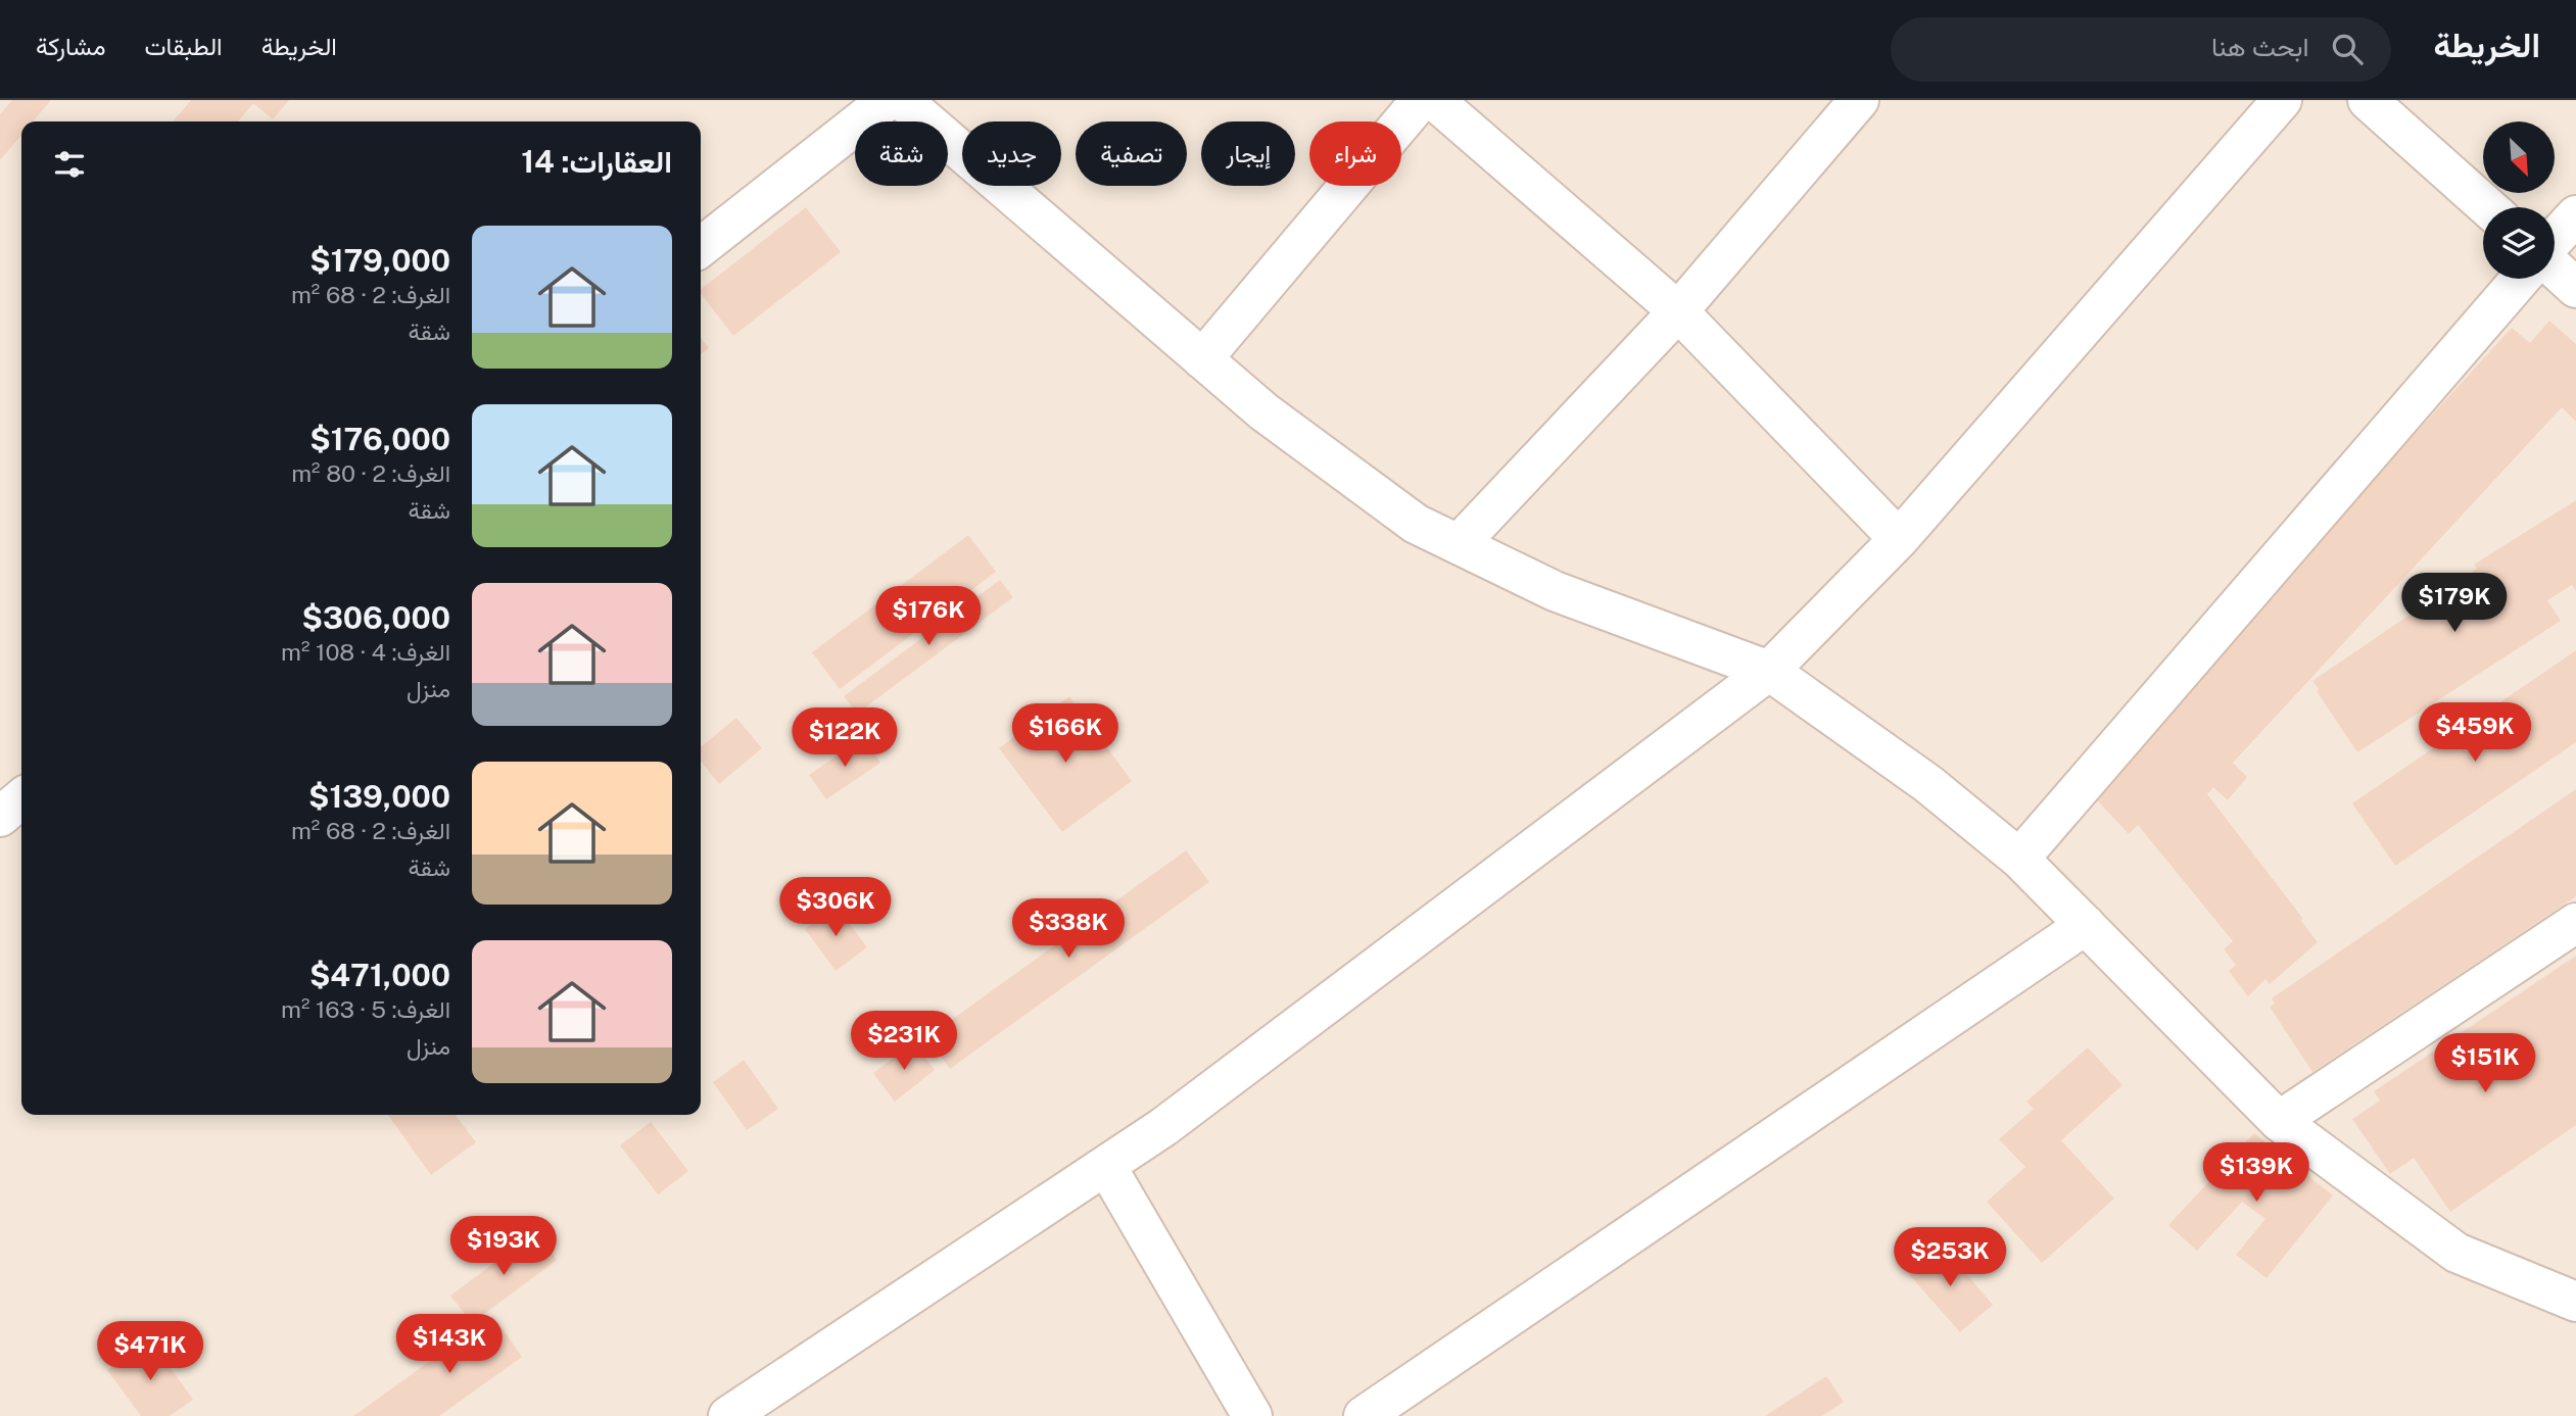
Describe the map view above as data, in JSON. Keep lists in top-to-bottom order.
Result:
{
  "north": "bottom right",
  "page": {
    "header": "الخريطة",
    "search": "ابحث هنا",
    "nav": ["الخريطة", "الطبقات", "مشاركة"],
    "chip": [
      "شراء",
      "إيجار",
      "تصفية",
      "جديد",
      "شقة"
    ],
    "heading": "العقارات: 14",
    "list": [
      {
        "name": "$179,000",
        "note": "الغرف: 2 · 68 m² · شقة"
      },
      {
        "name": "$176,000",
        "note": "الغرف: 2 · 80 m² · شقة"
      },
      {
        "name": "$306,000",
        "note": "الغرف: 4 · 108 m² · منزل"
      },
      {
        "name": "$139,000",
        "note": "الغرف: 2 · 68 m² · شقة"
      },
      {
        "name": "$471,000",
        "note": "الغرف: 5 · 163 m² · منزل"
      }
    ],
    "price": [
      "$179K",
      "$176K",
      "$459K",
      "$166K",
      "$122K",
      "$306K",
      "$338K",
      "$231K",
      "$151K",
      "$139K",
      "$193K",
      "$253K",
      "$143K",
      "$471K"
    ]
  }
}
